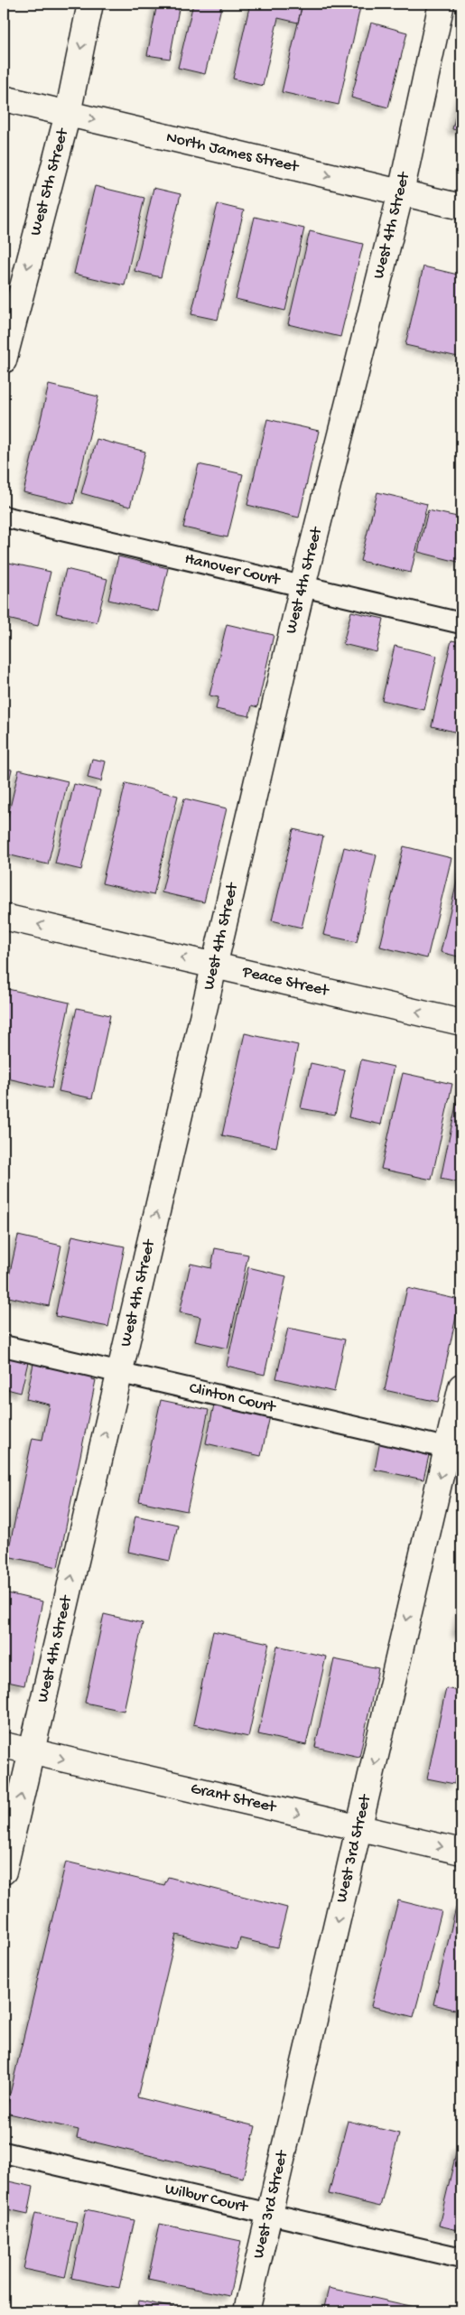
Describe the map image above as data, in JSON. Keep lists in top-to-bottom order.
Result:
{
  "streets": {
    "street": [
      "North James Street",
      "West 5th Street",
      "West 4th Street",
      "Peace Street",
      "Grant Street",
      "West 3rd Street"
    ],
    "lane": ["Hanover Court", "Clinton Court", "Wilbur Court"]
  },
  "crossings": [
    ["North James Street", "West 5th Street"],
    ["North James Street", "West 4th Street"],
    ["West 4th Street", "Hanover Court"],
    ["West 4th Street", "Peace Street"],
    ["West 4th Street", "Clinton Court"],
    ["West 4th Street", "Grant Street"],
    ["Clinton Court", "West 3rd Street"],
    ["Grant Street", "West 3rd Street"],
    ["West 3rd Street", "Wilbur Court"]
  ],
  "one_way": [
    "North James Street",
    "West 5th Street",
    "West 4th Street",
    "Peace Street",
    "Grant Street",
    "West 3rd Street"
  ]
}
